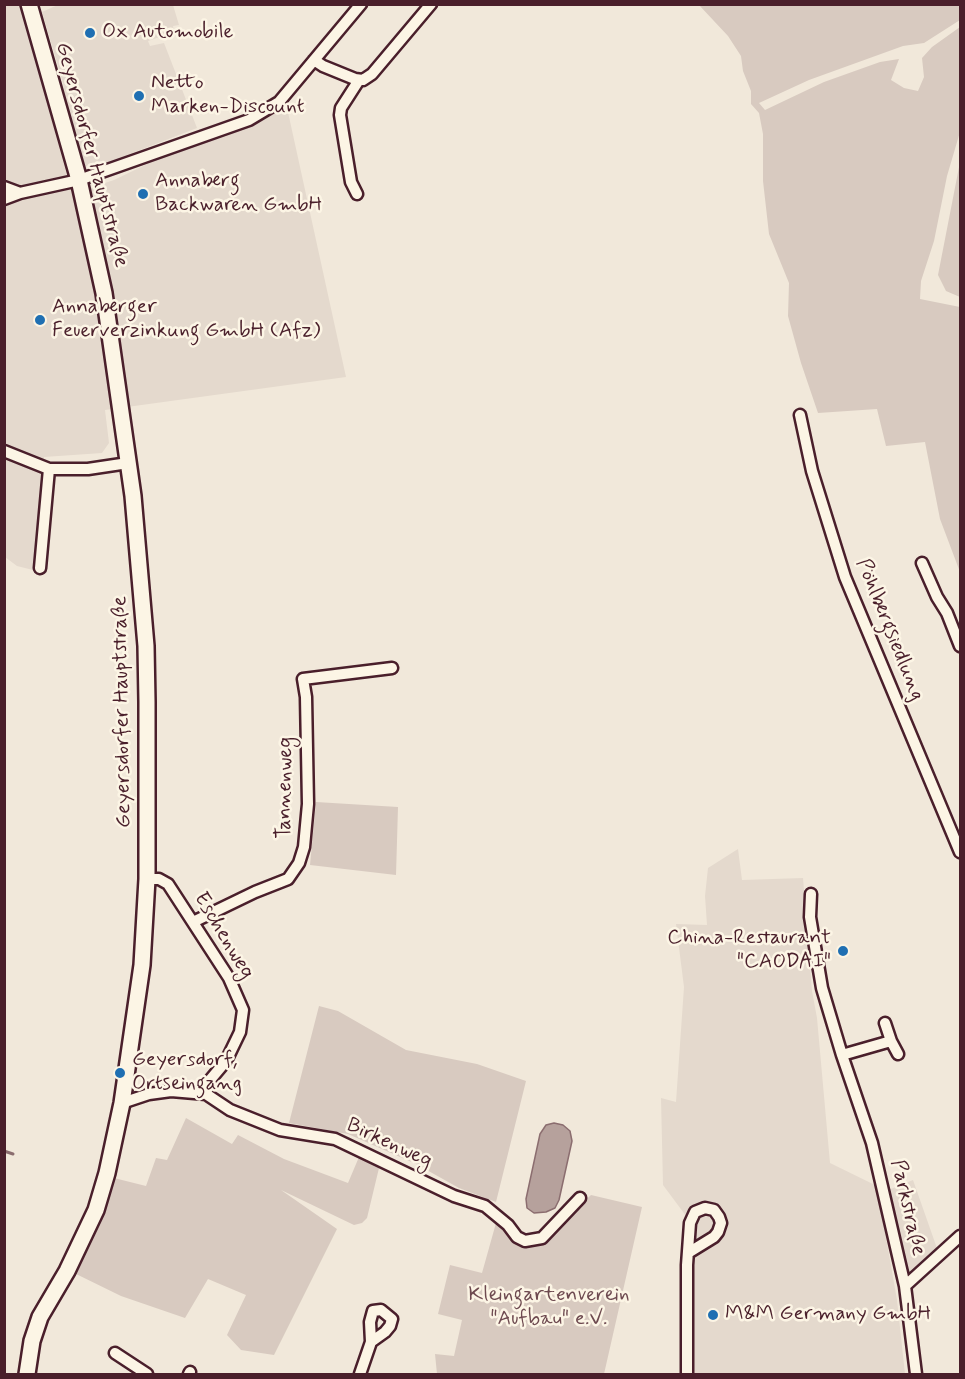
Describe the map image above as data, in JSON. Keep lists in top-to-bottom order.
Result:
{
  "streets": {
    "main road": ["Geyersdorfer Hauptstraße"],
    "street": [
      "Pöhlbergsiedlung",
      "Tannenweg",
      "Eschenweg",
      "Birkenweg",
      "Parkstraße"
    ]
  },
  "crossings": [
    ["Geyersdorfer Hauptstraße", "Eschenweg"],
    ["Geyersdorfer Hauptstraße", "Birkenweg"],
    ["Tannenweg", "Eschenweg"],
    ["Eschenweg", "Birkenweg"]
  ],
  "parks": ["Kleingartenverein \"Aufbau\" e.V."],
  "places": [
    "Ox Automobile",
    "Netto Marken-Discount",
    "Annaberg Backwaren GmbH",
    "Annaberger Feuerverzinkung GmbH (Afz)",
    "China-Restaurant \"CAODAI\"",
    "Geyersdorf, Ortseingang",
    "M&M Germany GmbH"
  ]
}
